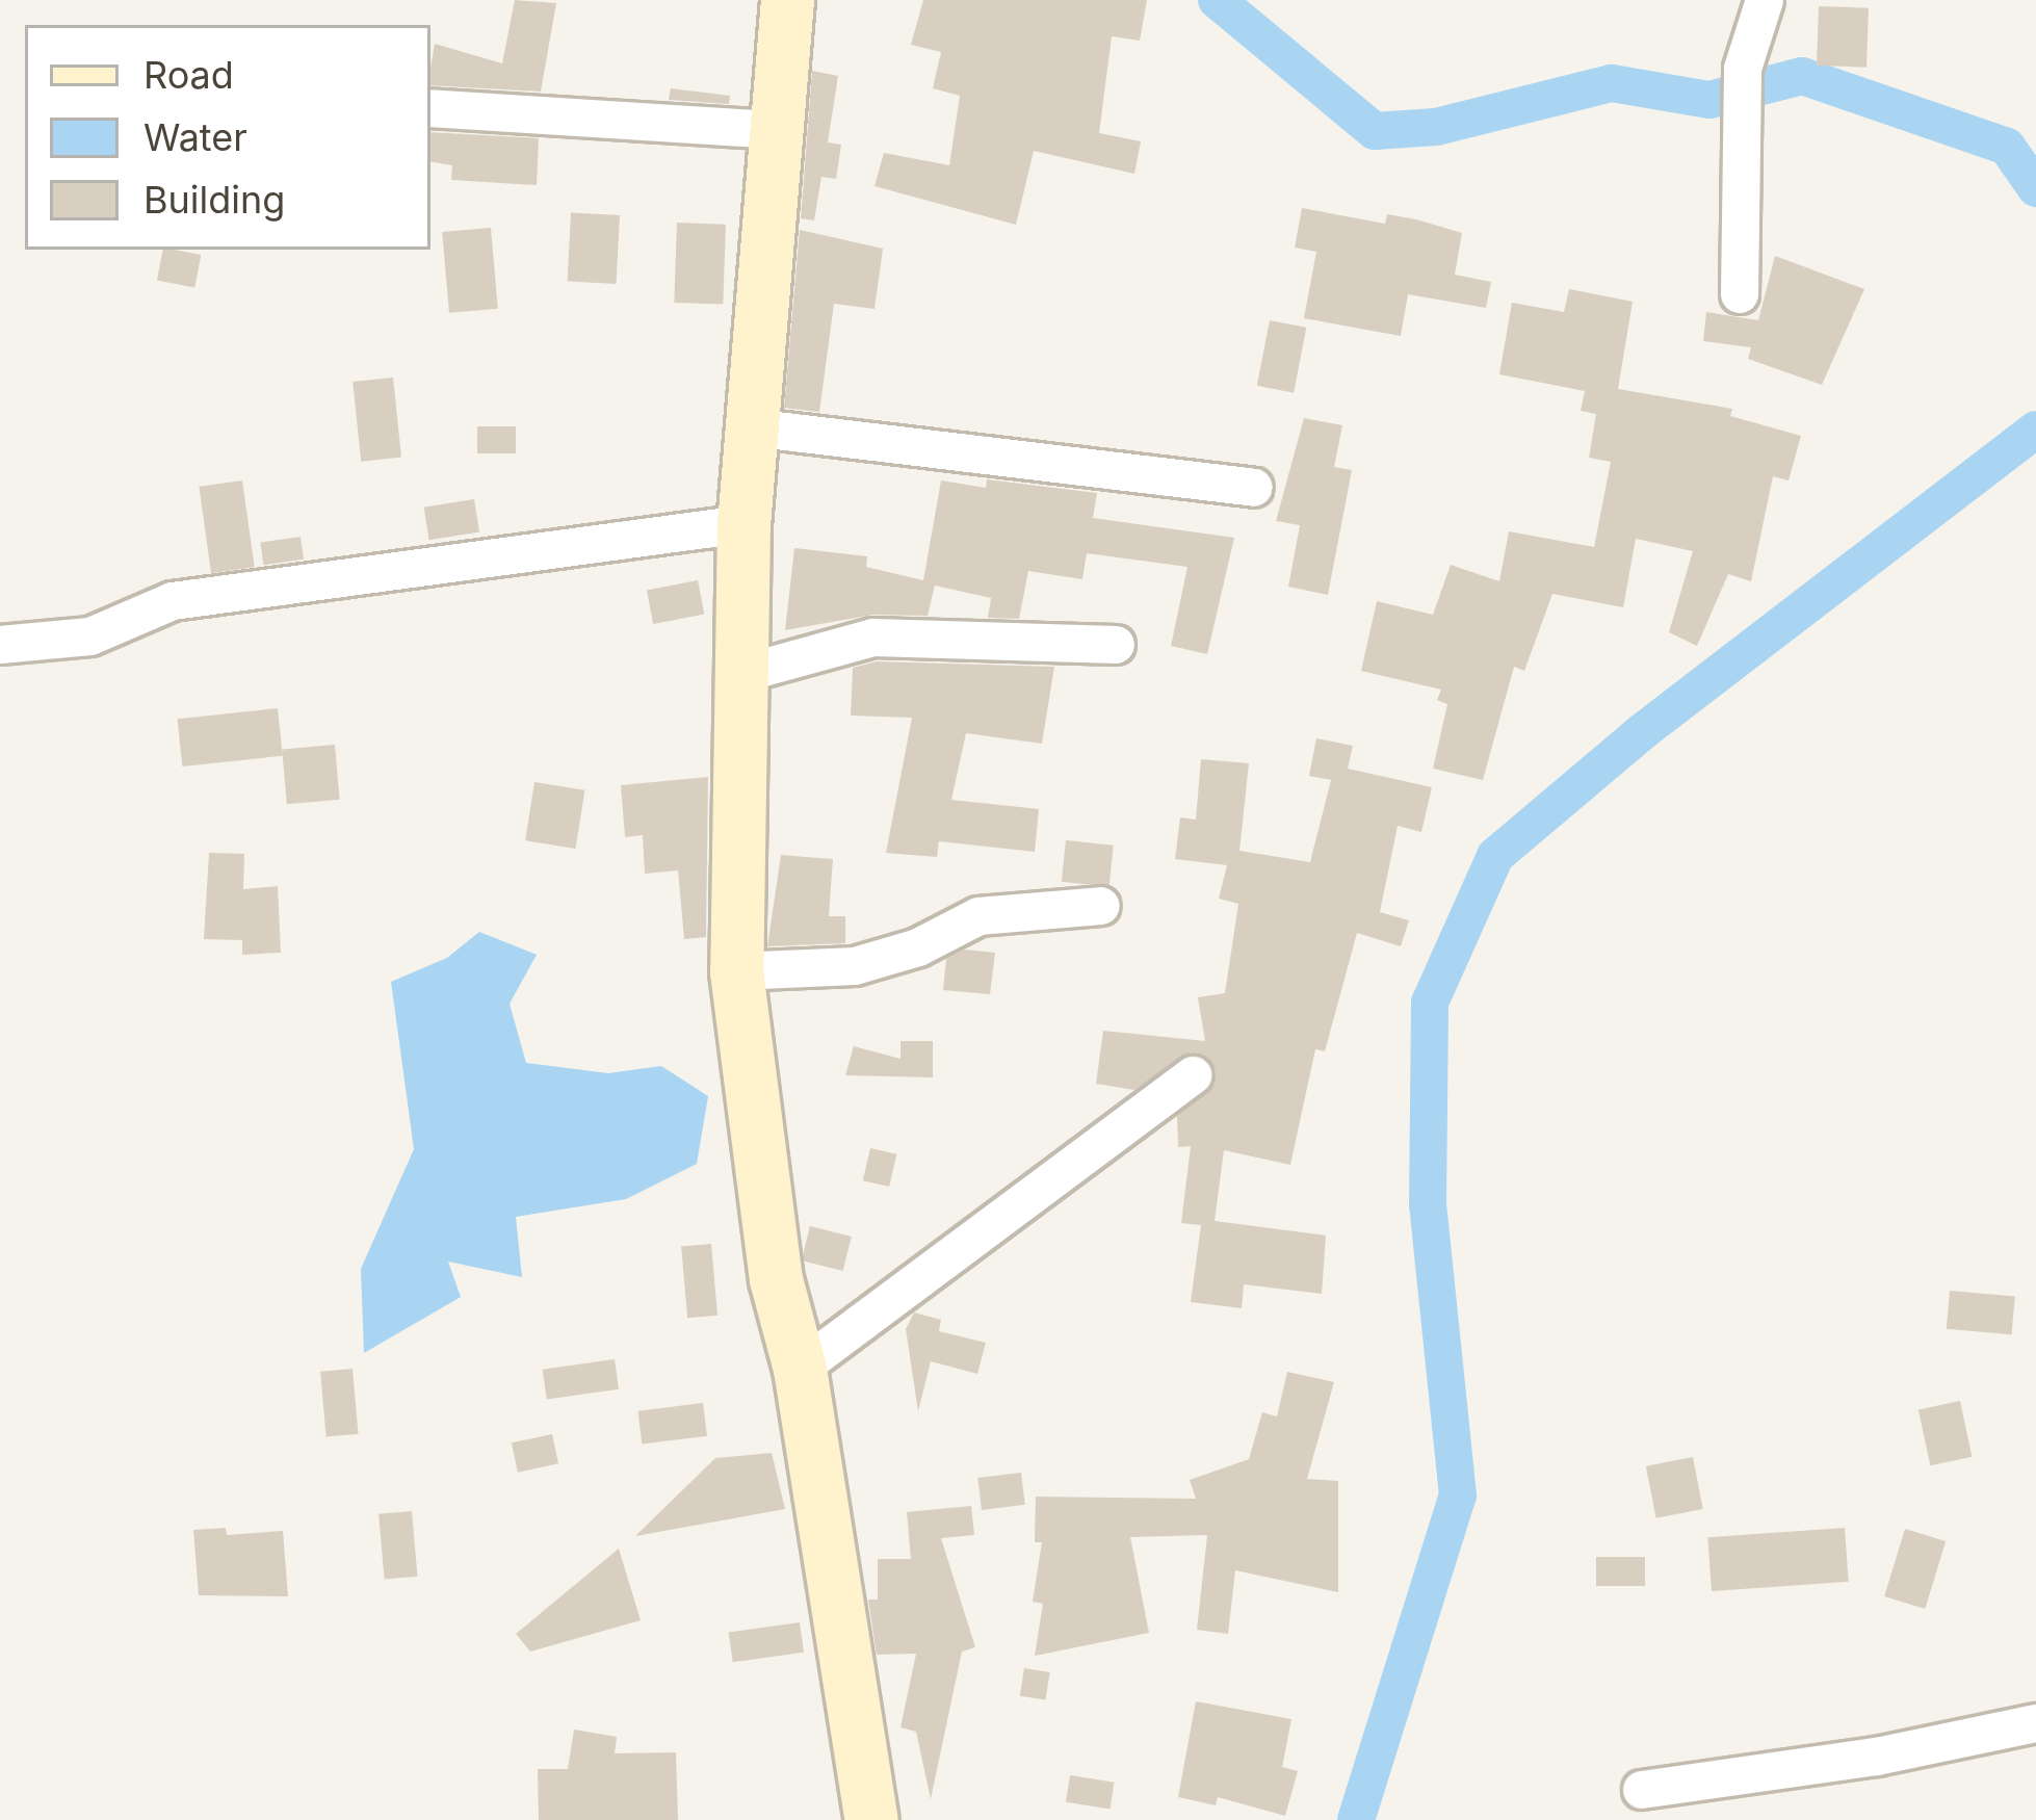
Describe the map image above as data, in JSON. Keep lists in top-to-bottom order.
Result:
{
  "legend": ["Road", "Water", "Building"]
}
